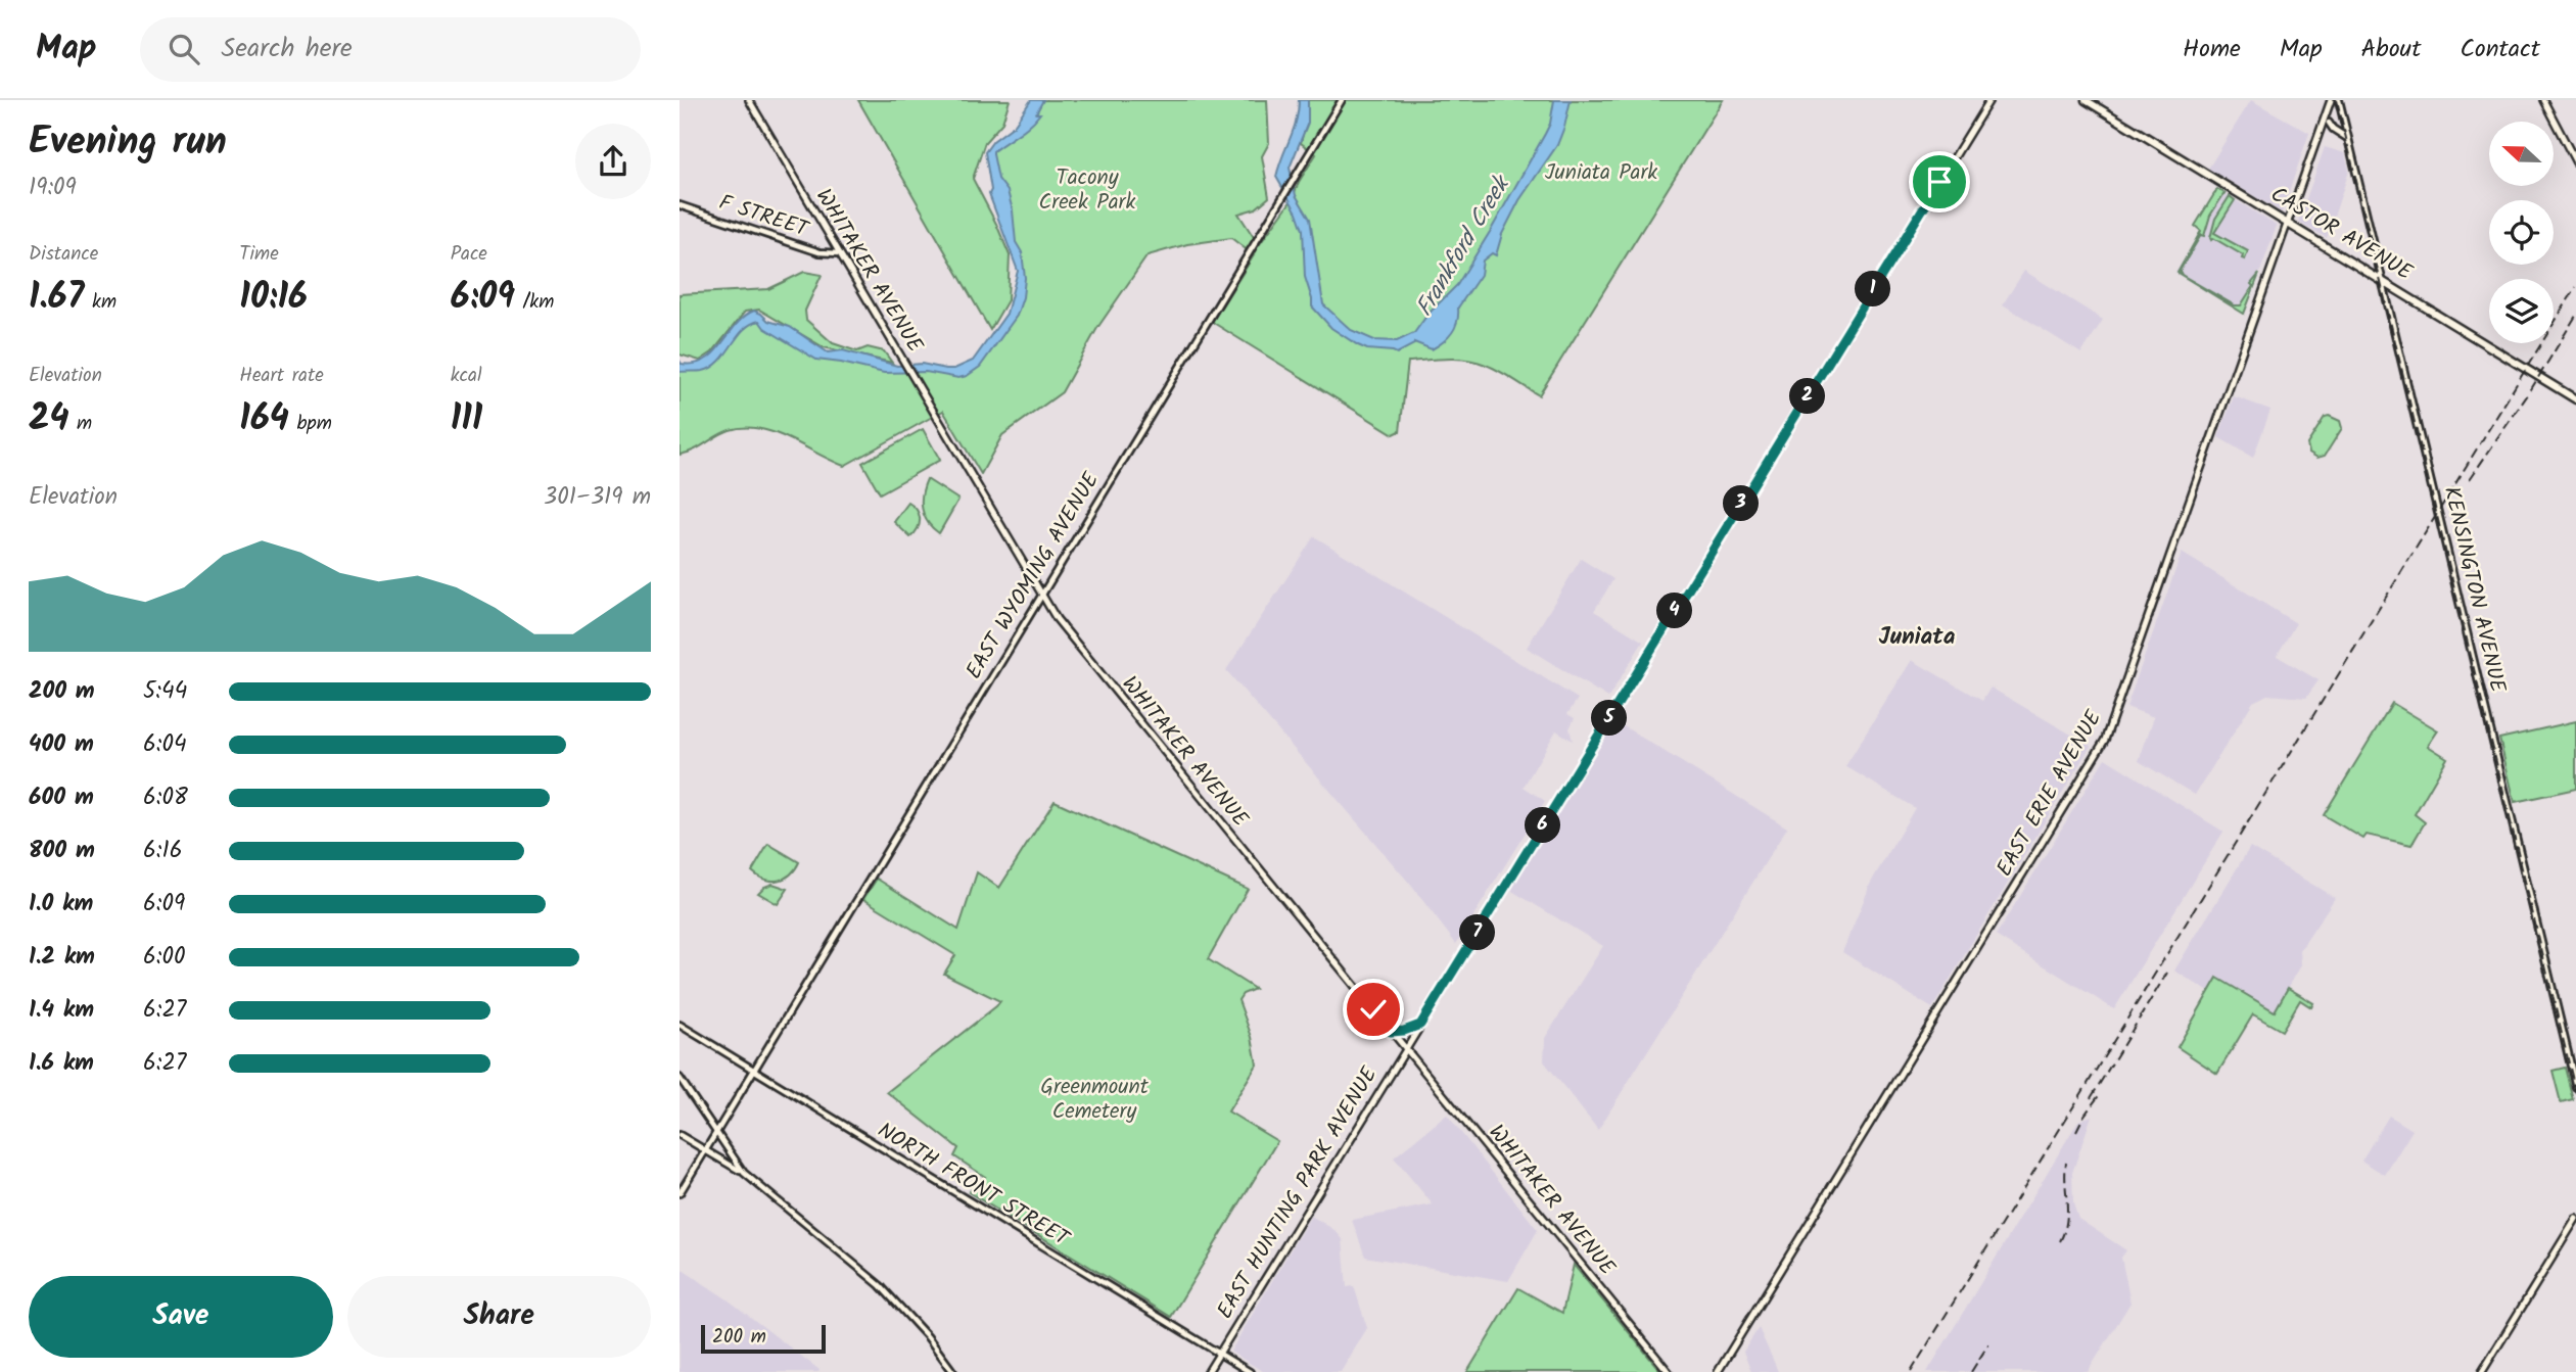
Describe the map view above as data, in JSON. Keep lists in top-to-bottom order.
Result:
{
  "streets": {
    "main road": [
      "CASTOR AVENUE",
      "WHITAKER AVENUE",
      "EAST ERIE AVENUE",
      "EAST HUNTING PARK AVENUE"
    ],
    "street": [
      "F STREET",
      "EAST WYOMING AVENUE",
      "KENSINGTON AVENUE",
      "NORTH FRONT STREET"
    ]
  },
  "crossings": [
    ["F STREET", "WHITAKER AVENUE"],
    ["CASTOR AVENUE", "KENSINGTON AVENUE"],
    ["CASTOR AVENUE", "EAST ERIE AVENUE"],
    ["WHITAKER AVENUE", "EAST WYOMING AVENUE"],
    ["WHITAKER AVENUE", "EAST HUNTING PARK AVENUE"],
    ["EAST WYOMING AVENUE", "NORTH FRONT STREET"],
    ["NORTH FRONT STREET", "EAST HUNTING PARK AVENUE"]
  ],
  "districts": ["Juniata"],
  "water": ["Frankford Creek"],
  "parks": ["Juniata Park", "Tacony Creek Park", "Greenmount Cemetery"],
  "scale_bar": "200 m",
  "north": "left",
  "page": {
    "header": "Map",
    "search": "Search here",
    "nav": [
      "Home",
      "Map",
      "About",
      "Contact"
    ],
    "heading": ["Evening run", "19:09"],
    "stats": [
      ["Distance", "1.67 km"],
      ["Time", "10:16"],
      ["Pace", "6:09 /km"],
      ["Elevation", "24 m"],
      ["Heart rate", "164 bpm"],
      ["kcal", "111"]
    ],
    "pins": [
      "1",
      "2",
      "3",
      "4",
      "5",
      "6",
      "7"
    ],
    "chart": ["Elevation", "301–319 m"],
    "list": [
      {
        "name": "200 m",
        "note": "5:44"
      },
      {
        "name": "400 m",
        "note": "6:04"
      },
      {
        "name": "600 m",
        "note": "6:08"
      },
      {
        "name": "800 m",
        "note": "6:16"
      },
      {
        "name": "1.0 km",
        "note": "6:09"
      },
      {
        "name": "1.2 km",
        "note": "6:00"
      },
      {
        "name": "1.4 km",
        "note": "6:27"
      },
      {
        "name": "1.6 km",
        "note": "6:27"
      }
    ],
    "buttons": ["Save", "Share"],
    "scale": "200 m"
  }
}
